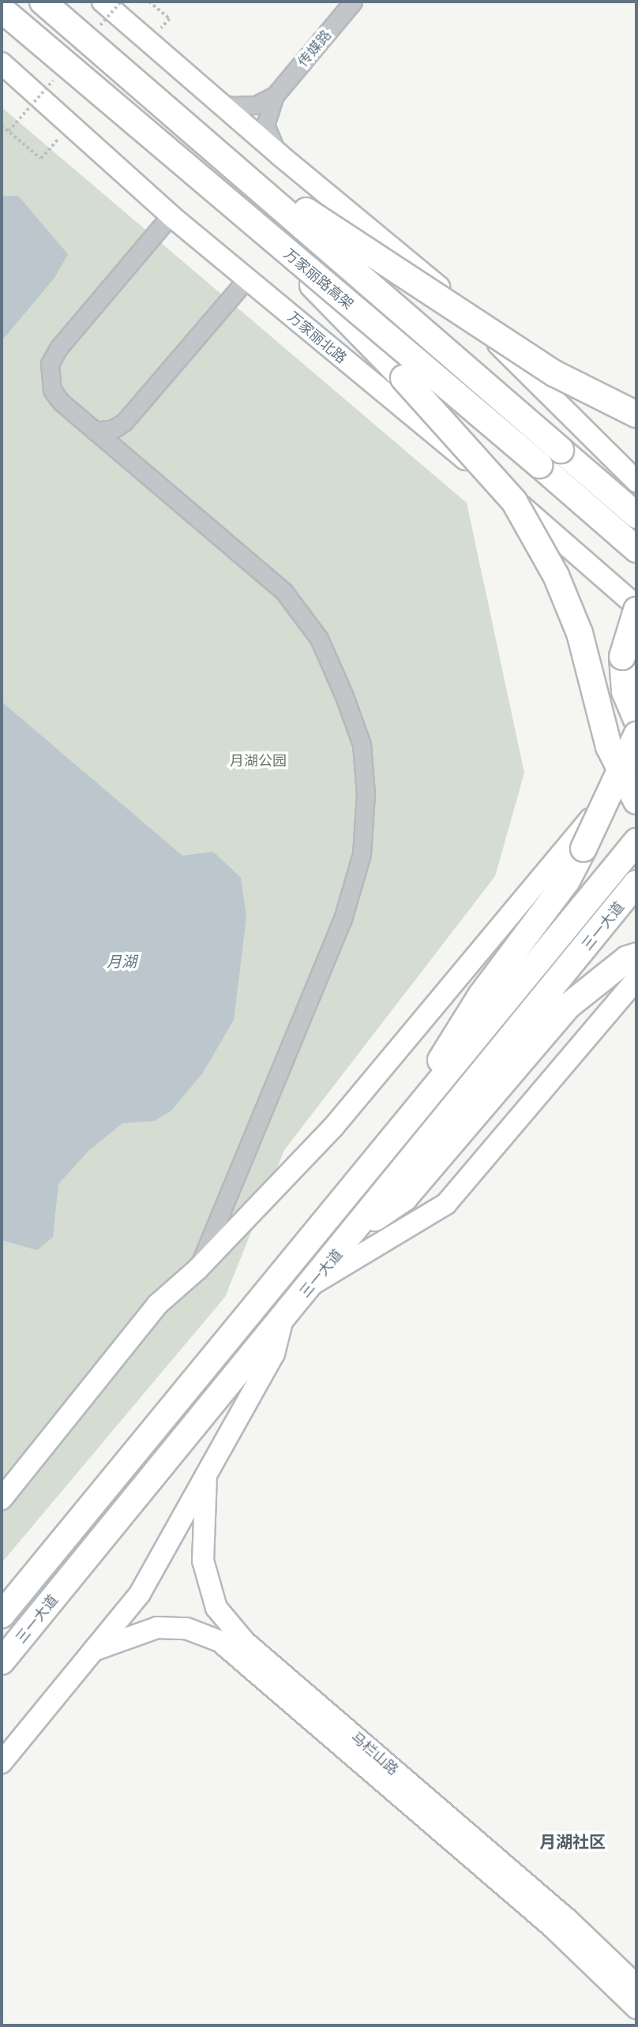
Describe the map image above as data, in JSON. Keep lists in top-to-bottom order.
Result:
{
  "streets": {
    "highway": ["万家丽路高架", "三一大道"],
    "main road": ["万家丽北路", "马栏山路"],
    "street": ["传媒路"]
  },
  "districts": ["月湖社区"],
  "water": ["月湖"],
  "parks": ["月湖公园"]
}
